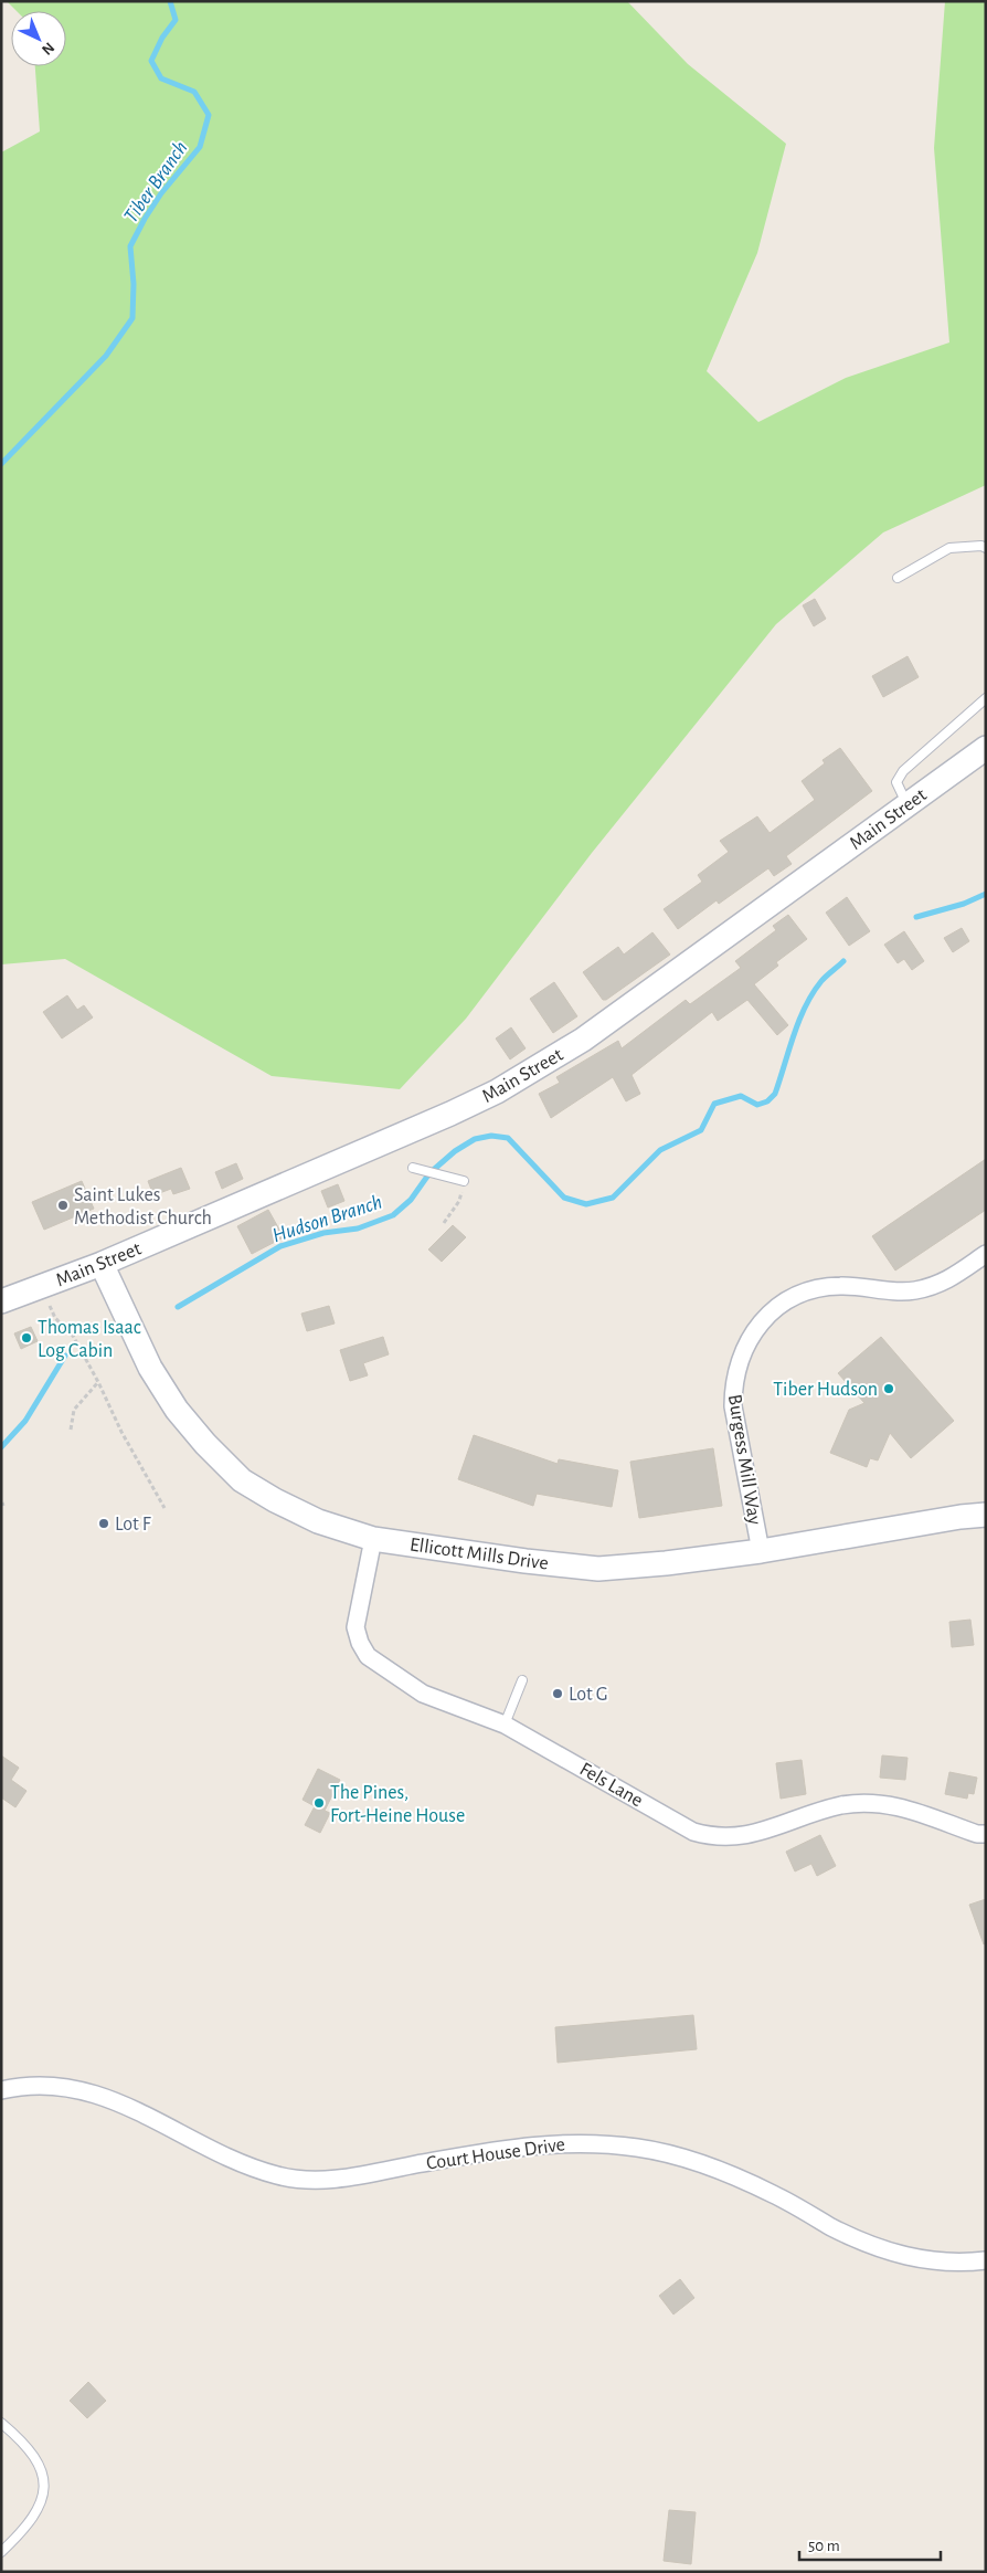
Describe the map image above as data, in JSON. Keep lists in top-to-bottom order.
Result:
{
  "streets": {
    "main road": ["Main Street", "Ellicott Mills Drive"],
    "street": ["Burgess Mill Way", "Fels Lane", "Court House Drive"]
  },
  "crossings": [
    ["Main Street", "Ellicott Mills Drive"],
    ["Burgess Mill Way", "Ellicott Mills Drive"],
    ["Ellicott Mills Drive", "Fels Lane"]
  ],
  "water": ["Tiber Branch", "Hudson Branch"],
  "places": [
    "Saint Lukes Methodist Church",
    "Thomas Isaac Log Cabin",
    "Tiber Hudson",
    "Lot F",
    "Lot G",
    "The Pines, Fort-Heine House"
  ],
  "scale_bar": "50 m",
  "north": "bottom right"
}
